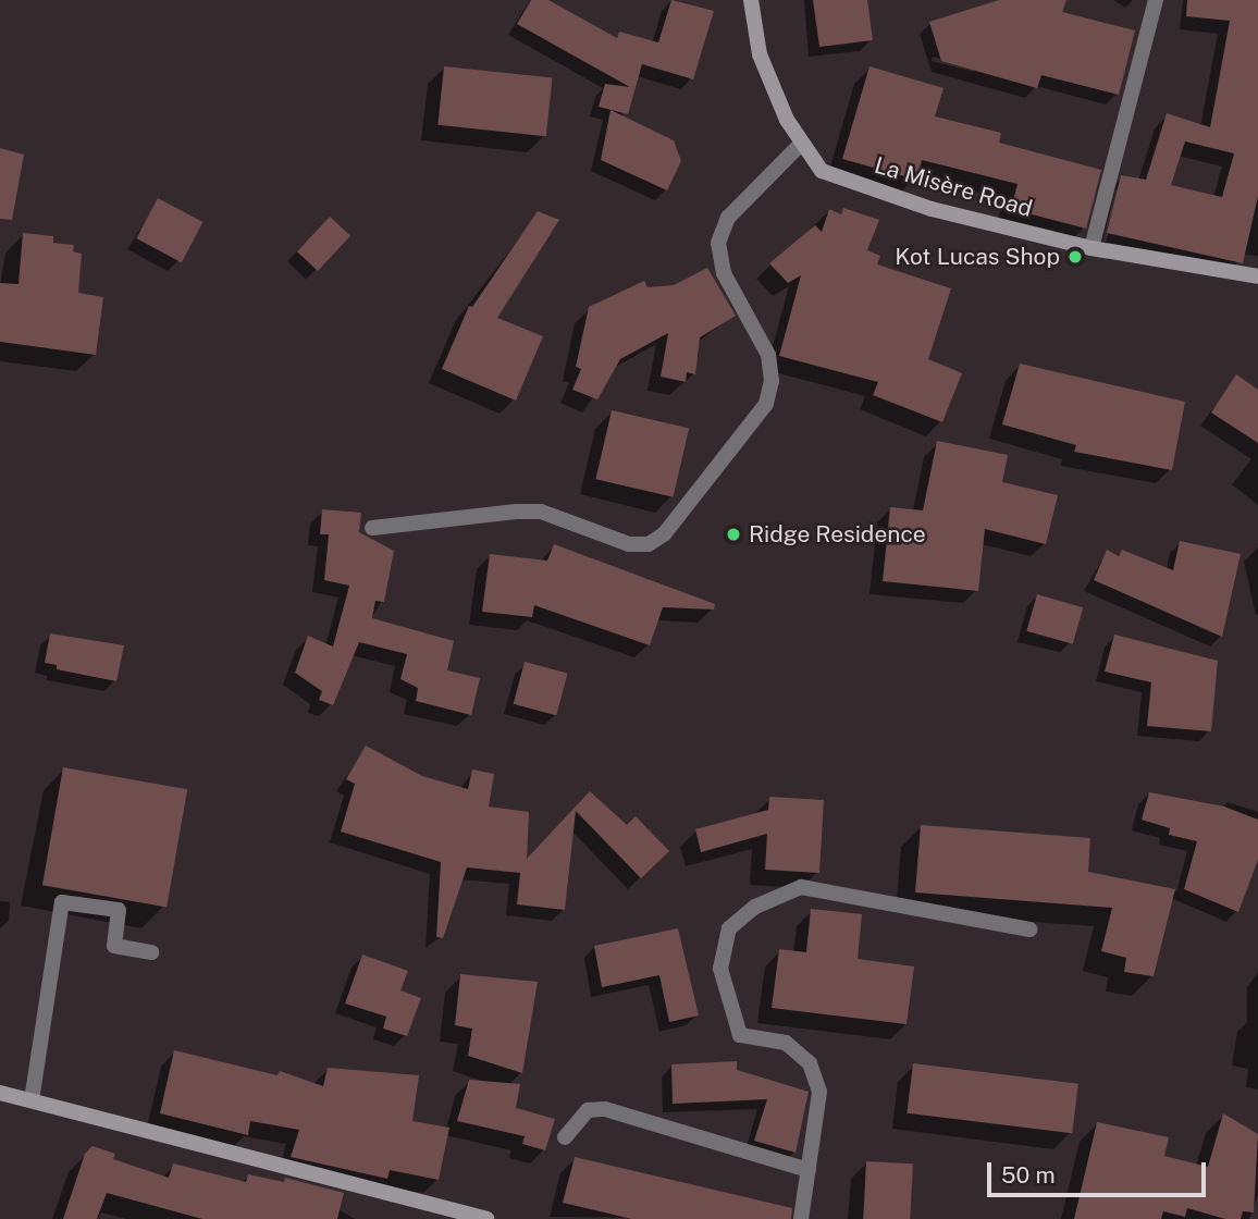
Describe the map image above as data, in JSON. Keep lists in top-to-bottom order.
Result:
{
  "streets": {
    "main road": ["La Misère Road"]
  },
  "places": ["Kot Lucas Shop", "Ridge Residence"],
  "scale_bar": "50 m"
}
